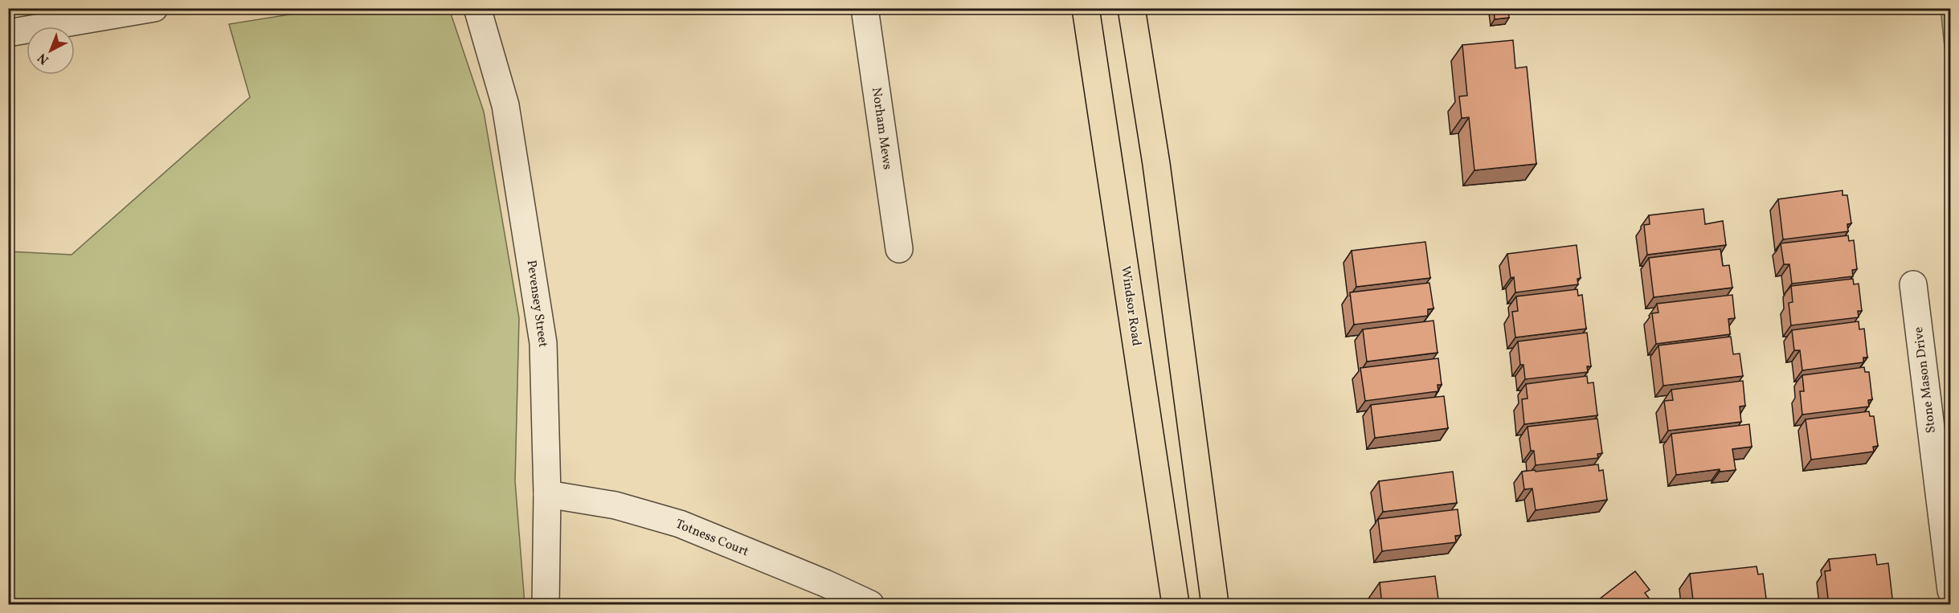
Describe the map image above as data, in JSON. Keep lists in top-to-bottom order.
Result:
{
  "streets": {
    "main road": ["Windsor Road"],
    "street": [
      "Norham Mews",
      "Pevensey Street",
      "Stone Mason Drive",
      "Totness Court"
    ]
  },
  "crossings": [
    ["Pevensey Street", "Totness Court"]
  ],
  "north": "bottom left"
}
